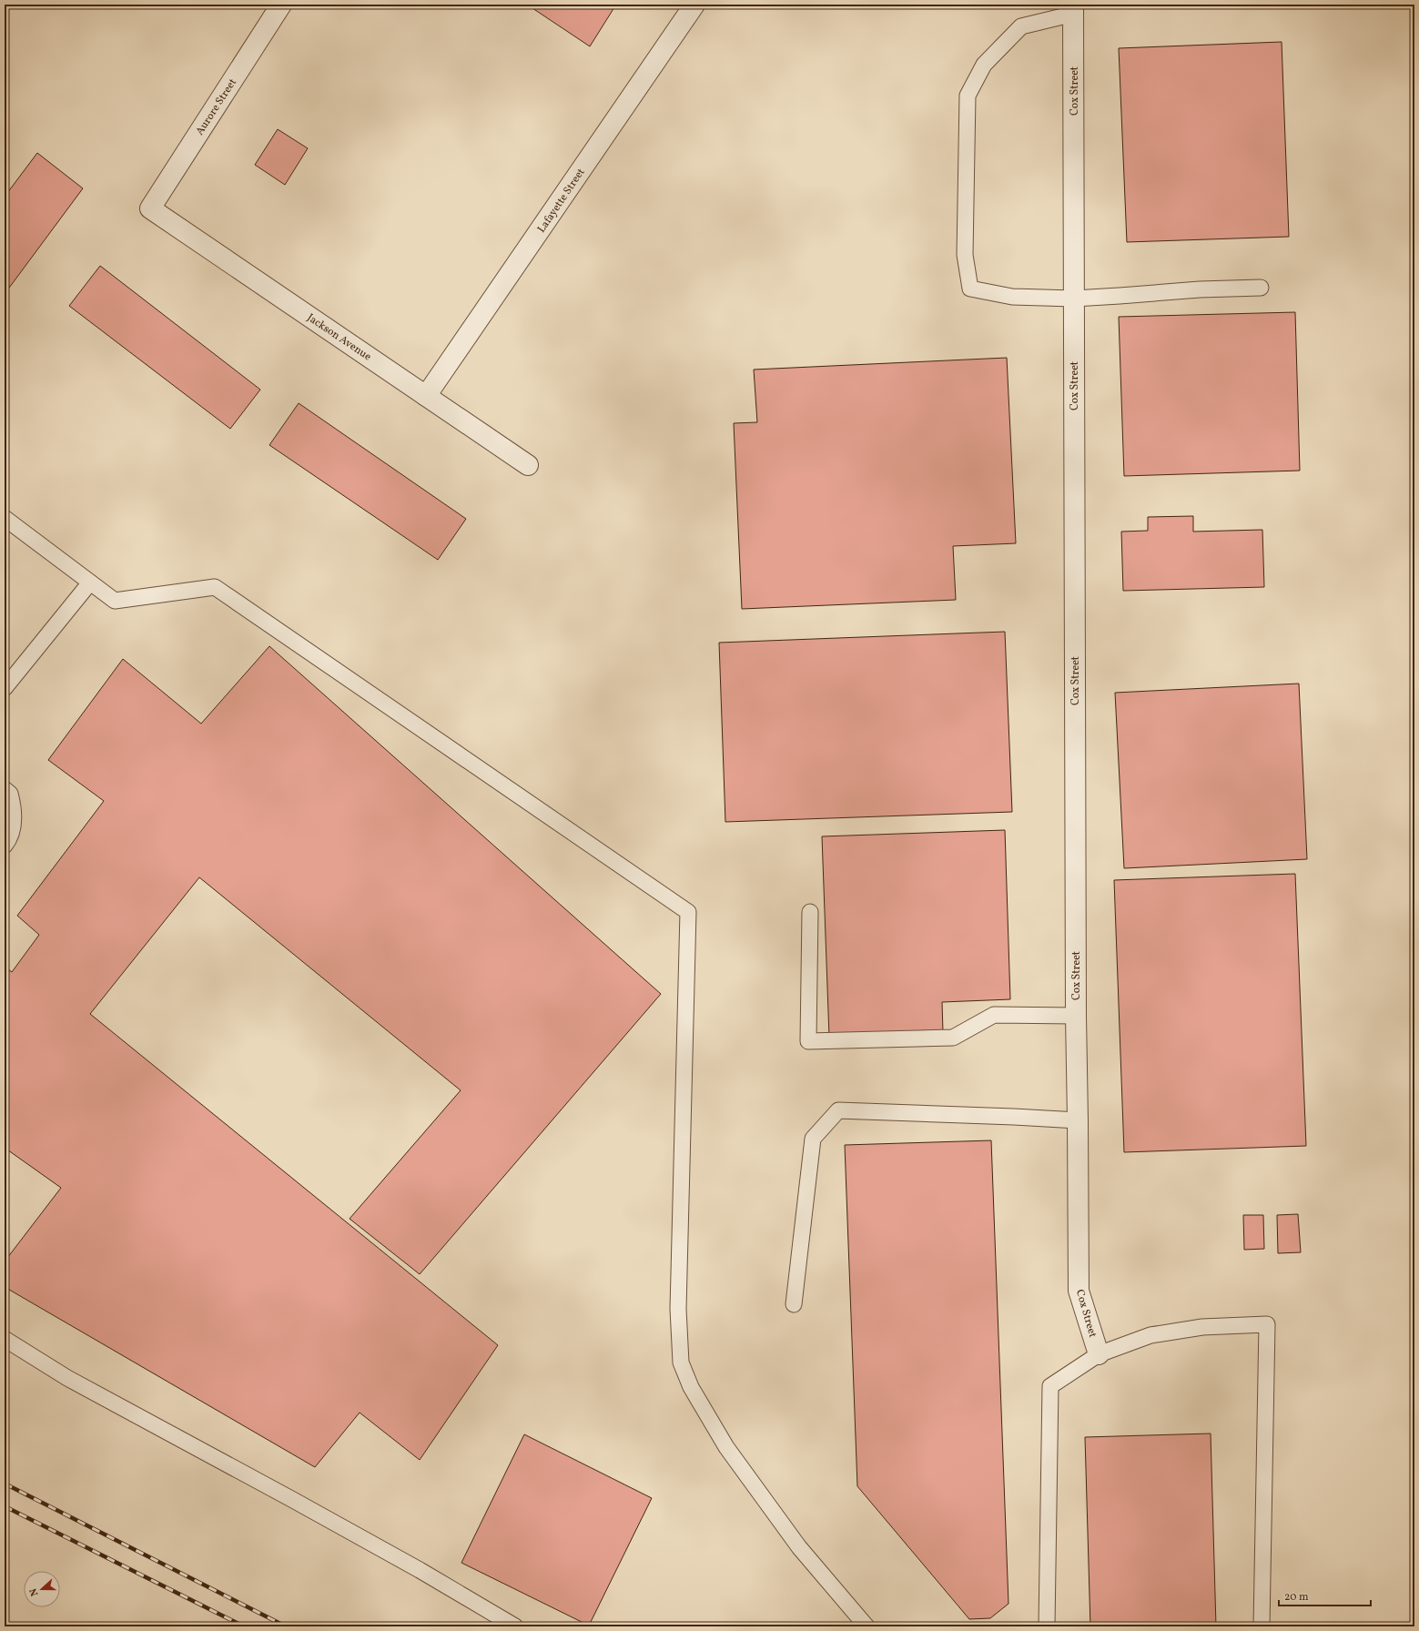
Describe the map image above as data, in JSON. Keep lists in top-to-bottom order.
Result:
{
  "streets": {
    "street": [
      "Cox Street",
      "Aurore Street",
      "Lafayette Street",
      "Jackson Avenue"
    ]
  },
  "crossings": [
    ["Aurore Street", "Jackson Avenue"],
    ["Lafayette Street", "Jackson Avenue"]
  ],
  "scale_bar": "20 m",
  "north": "left"
}
